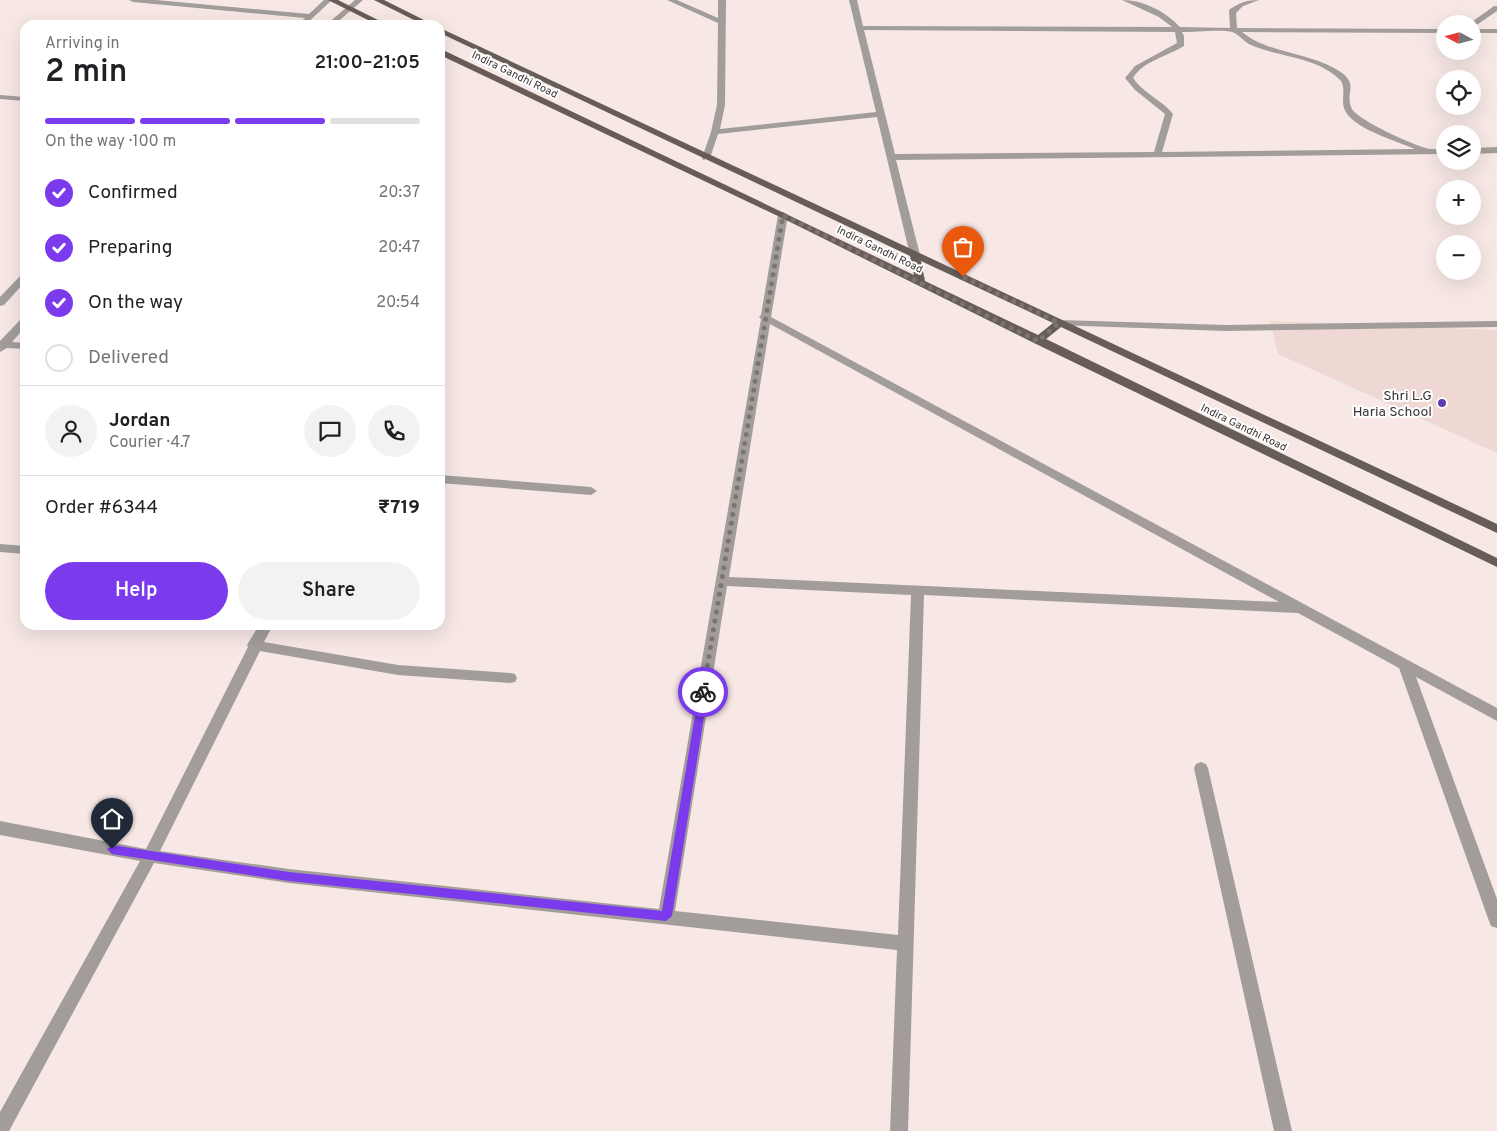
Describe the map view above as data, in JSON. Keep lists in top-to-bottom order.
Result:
{
  "streets": {
    "main road": ["Indira Gandhi Road"]
  },
  "places": ["Shri L.G Haria School"],
  "north": "left",
  "page": {
    "map_buttons": ["+", "−"],
    "heading": ["2 min", "Arriving in", "21:00–21:05"],
    "panel": [
      "Jordan",
      "Courier · 4.7",
      "Order #6344",
      "₹719"
    ],
    "bar": "On the way · 100 m",
    "list": [
      ["Confirmed", "20:37"],
      ["Preparing", "20:47"],
      ["On the way", "20:54"],
      "Delivered"
    ],
    "buttons": ["Help", "Share"]
  }
}
